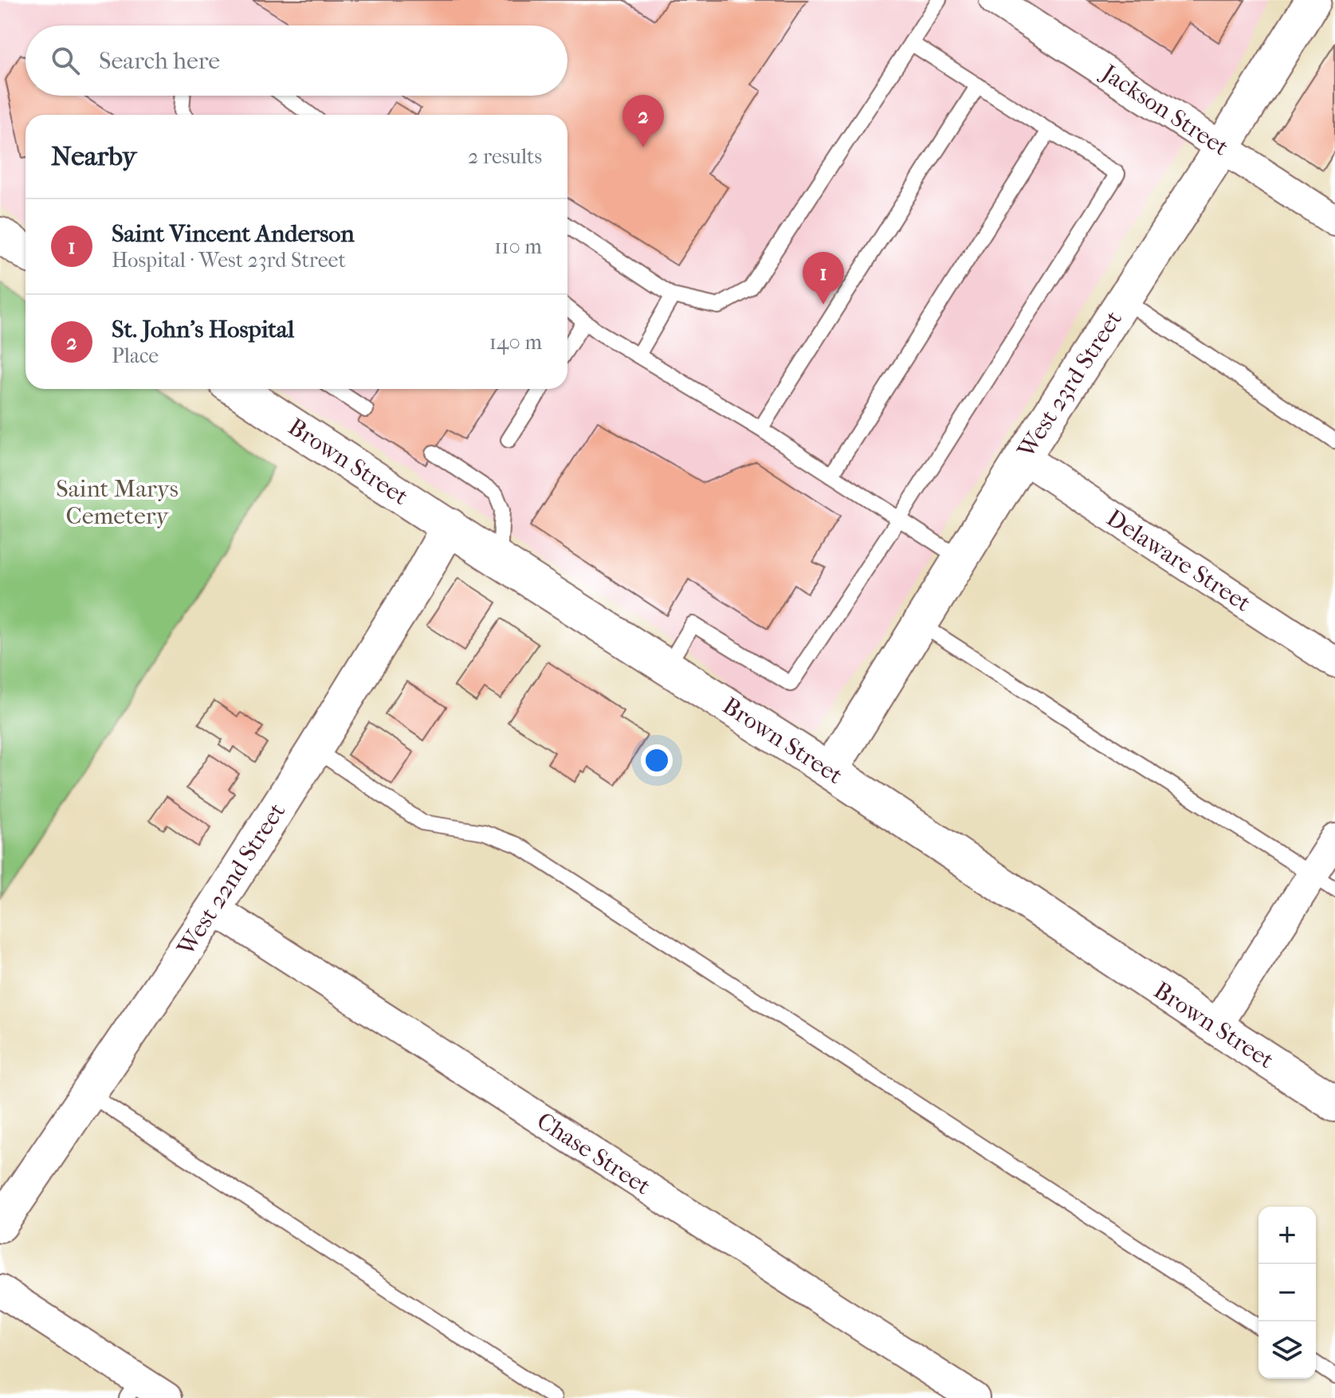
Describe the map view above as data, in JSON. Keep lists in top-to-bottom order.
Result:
{
  "streets": {
    "street": [
      "Jackson Street",
      "West 23rd Street",
      "Brown Street",
      "Delaware Street",
      "West 22nd Street",
      "Chase Street"
    ]
  },
  "crossings": [
    ["Jackson Street", "West 23rd Street"],
    ["West 23rd Street", "Brown Street"],
    ["West 23rd Street", "Delaware Street"],
    ["Brown Street", "West 22nd Street"],
    ["West 22nd Street", "Chase Street"]
  ],
  "parks": ["Saint Marys Cemetery"],
  "page": {
    "search": "Search here",
    "pins": ["2", "1"],
    "heading": ["Nearby", "2 results"],
    "list": [
      {
        "mark": "1",
        "name": "Saint Vincent Anderson",
        "note": "Hospital · West 23rd Street",
        "value": "110 m"
      },
      {
        "mark": "2",
        "name": "St. John's Hospital",
        "note": "Place",
        "value": "140 m"
      }
    ],
    "map_buttons": ["+", "−"]
  }
}
